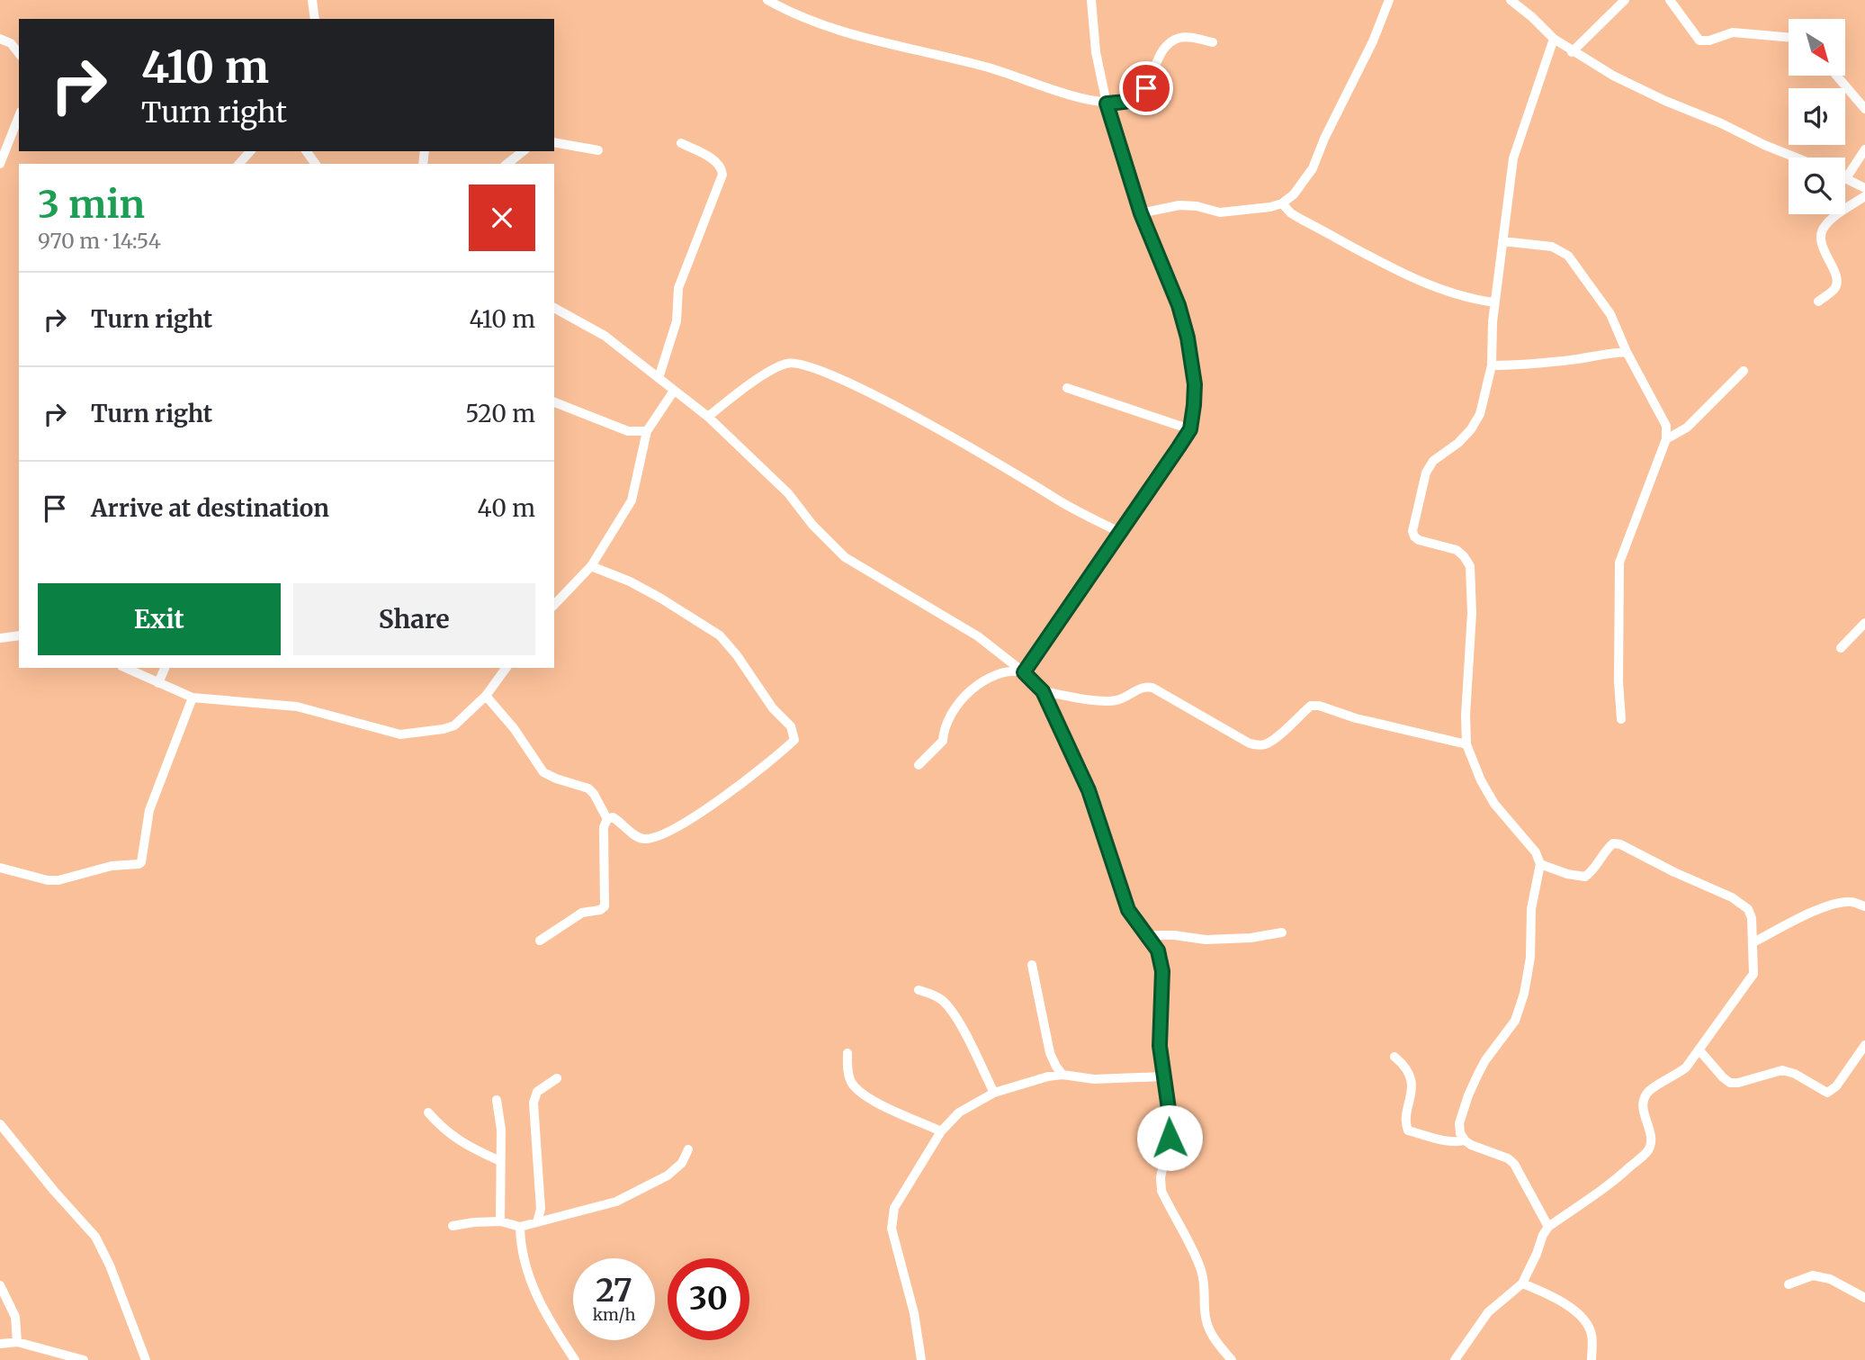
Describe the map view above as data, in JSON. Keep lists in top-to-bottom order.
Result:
{
  "north": "bottom right",
  "page": {
    "turn": ["410 m", "Turn right"],
    "heading": ["3 min", "970 m · 14:54"],
    "list": [
      {
        "name": "Turn right",
        "value": "410 m"
      },
      {
        "name": "Turn right",
        "value": "520 m"
      },
      {
        "name": "Arrive at destination",
        "value": "40 m"
      }
    ],
    "buttons": ["Exit", "Share"],
    "speed": "27 km/h",
    "limit": "30"
  }
}
